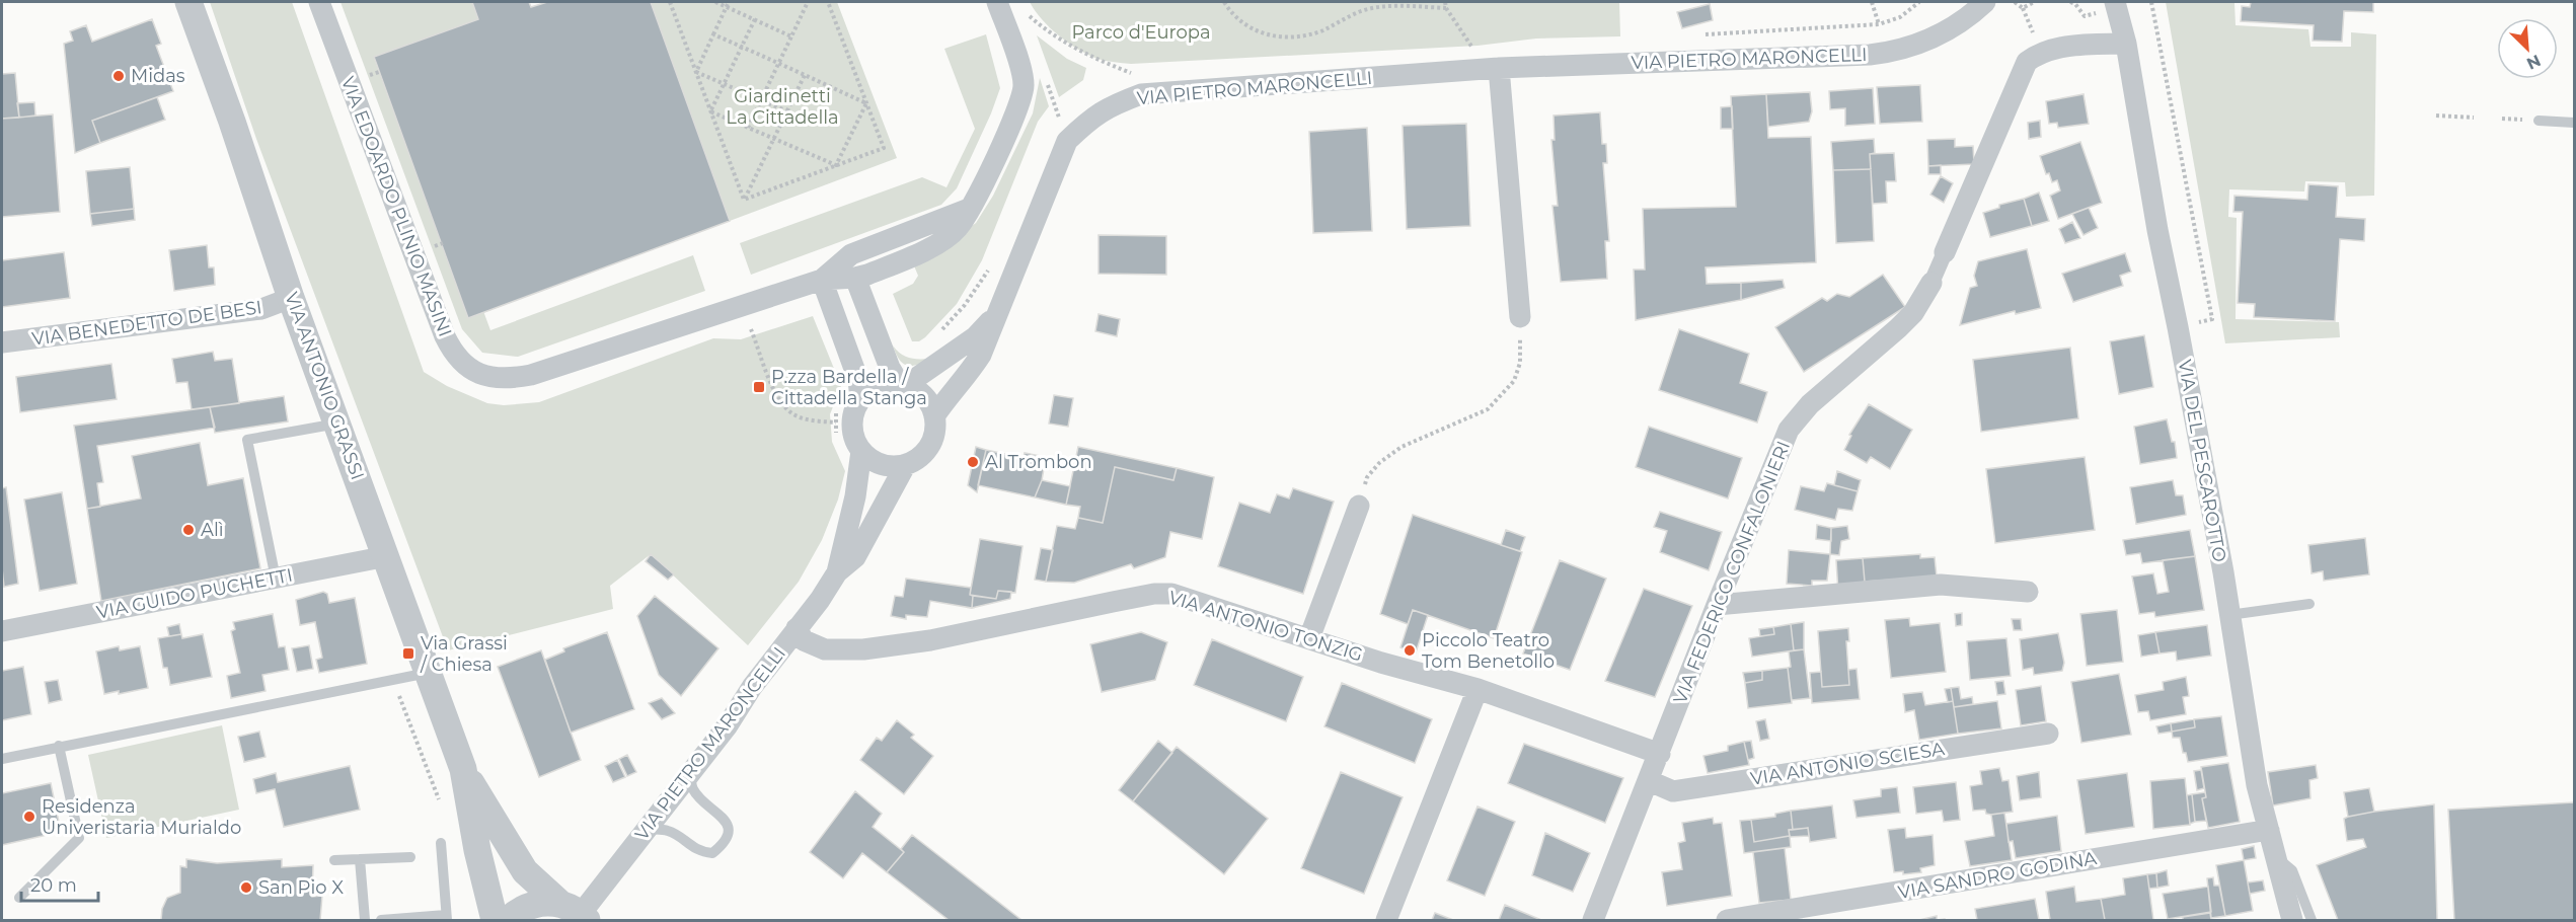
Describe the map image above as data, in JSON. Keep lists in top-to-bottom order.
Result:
{
  "streets": {
    "street": [
      "VIA PIETRO MARONCELLI",
      "VIA EDOARDO PLINIO MASINI",
      "VIA BENEDETTO DE BESI",
      "VIA ANTONIO GRASSI",
      "VIA DEL PESCAROTTO",
      "VIA FEDERICO CONFALONIERI",
      "VIA GUIDO PUCHETTI",
      "VIA ANTONIO TONZIG",
      "VIA ANTONIO SCIESA",
      "VIA SANDRO GODINA"
    ]
  },
  "crossings": [
    ["VIA PIETRO MARONCELLI", "VIA ANTONIO GRASSI"],
    ["VIA PIETRO MARONCELLI", "VIA ANTONIO TONZIG"],
    ["VIA BENEDETTO DE BESI", "VIA ANTONIO GRASSI"],
    ["VIA ANTONIO GRASSI", "VIA GUIDO PUCHETTI"],
    ["VIA DEL PESCAROTTO", "VIA FEDERICO CONFALONIERI"],
    ["VIA DEL PESCAROTTO", "VIA SANDRO GODINA"],
    ["VIA FEDERICO CONFALONIERI", "VIA ANTONIO TONZIG"],
    ["VIA FEDERICO CONFALONIERI", "VIA ANTONIO SCIESA"]
  ],
  "parks": ["Parco d'Europa", "Giardinetti La Cittadella"],
  "places": {
    "other": [
      "Midas",
      "Al Trombon",
      "Alì",
      "Piccolo Teatro Tom Benetollo",
      "Residenza Univeristaria Murialdo",
      "San Pio X"
    ],
    "transit": ["P.zza Bardella / Cittadella Stanga", "Via Grassi / Chiesa"]
  },
  "scale_bar": "20 m",
  "north": "bottom right"
}
